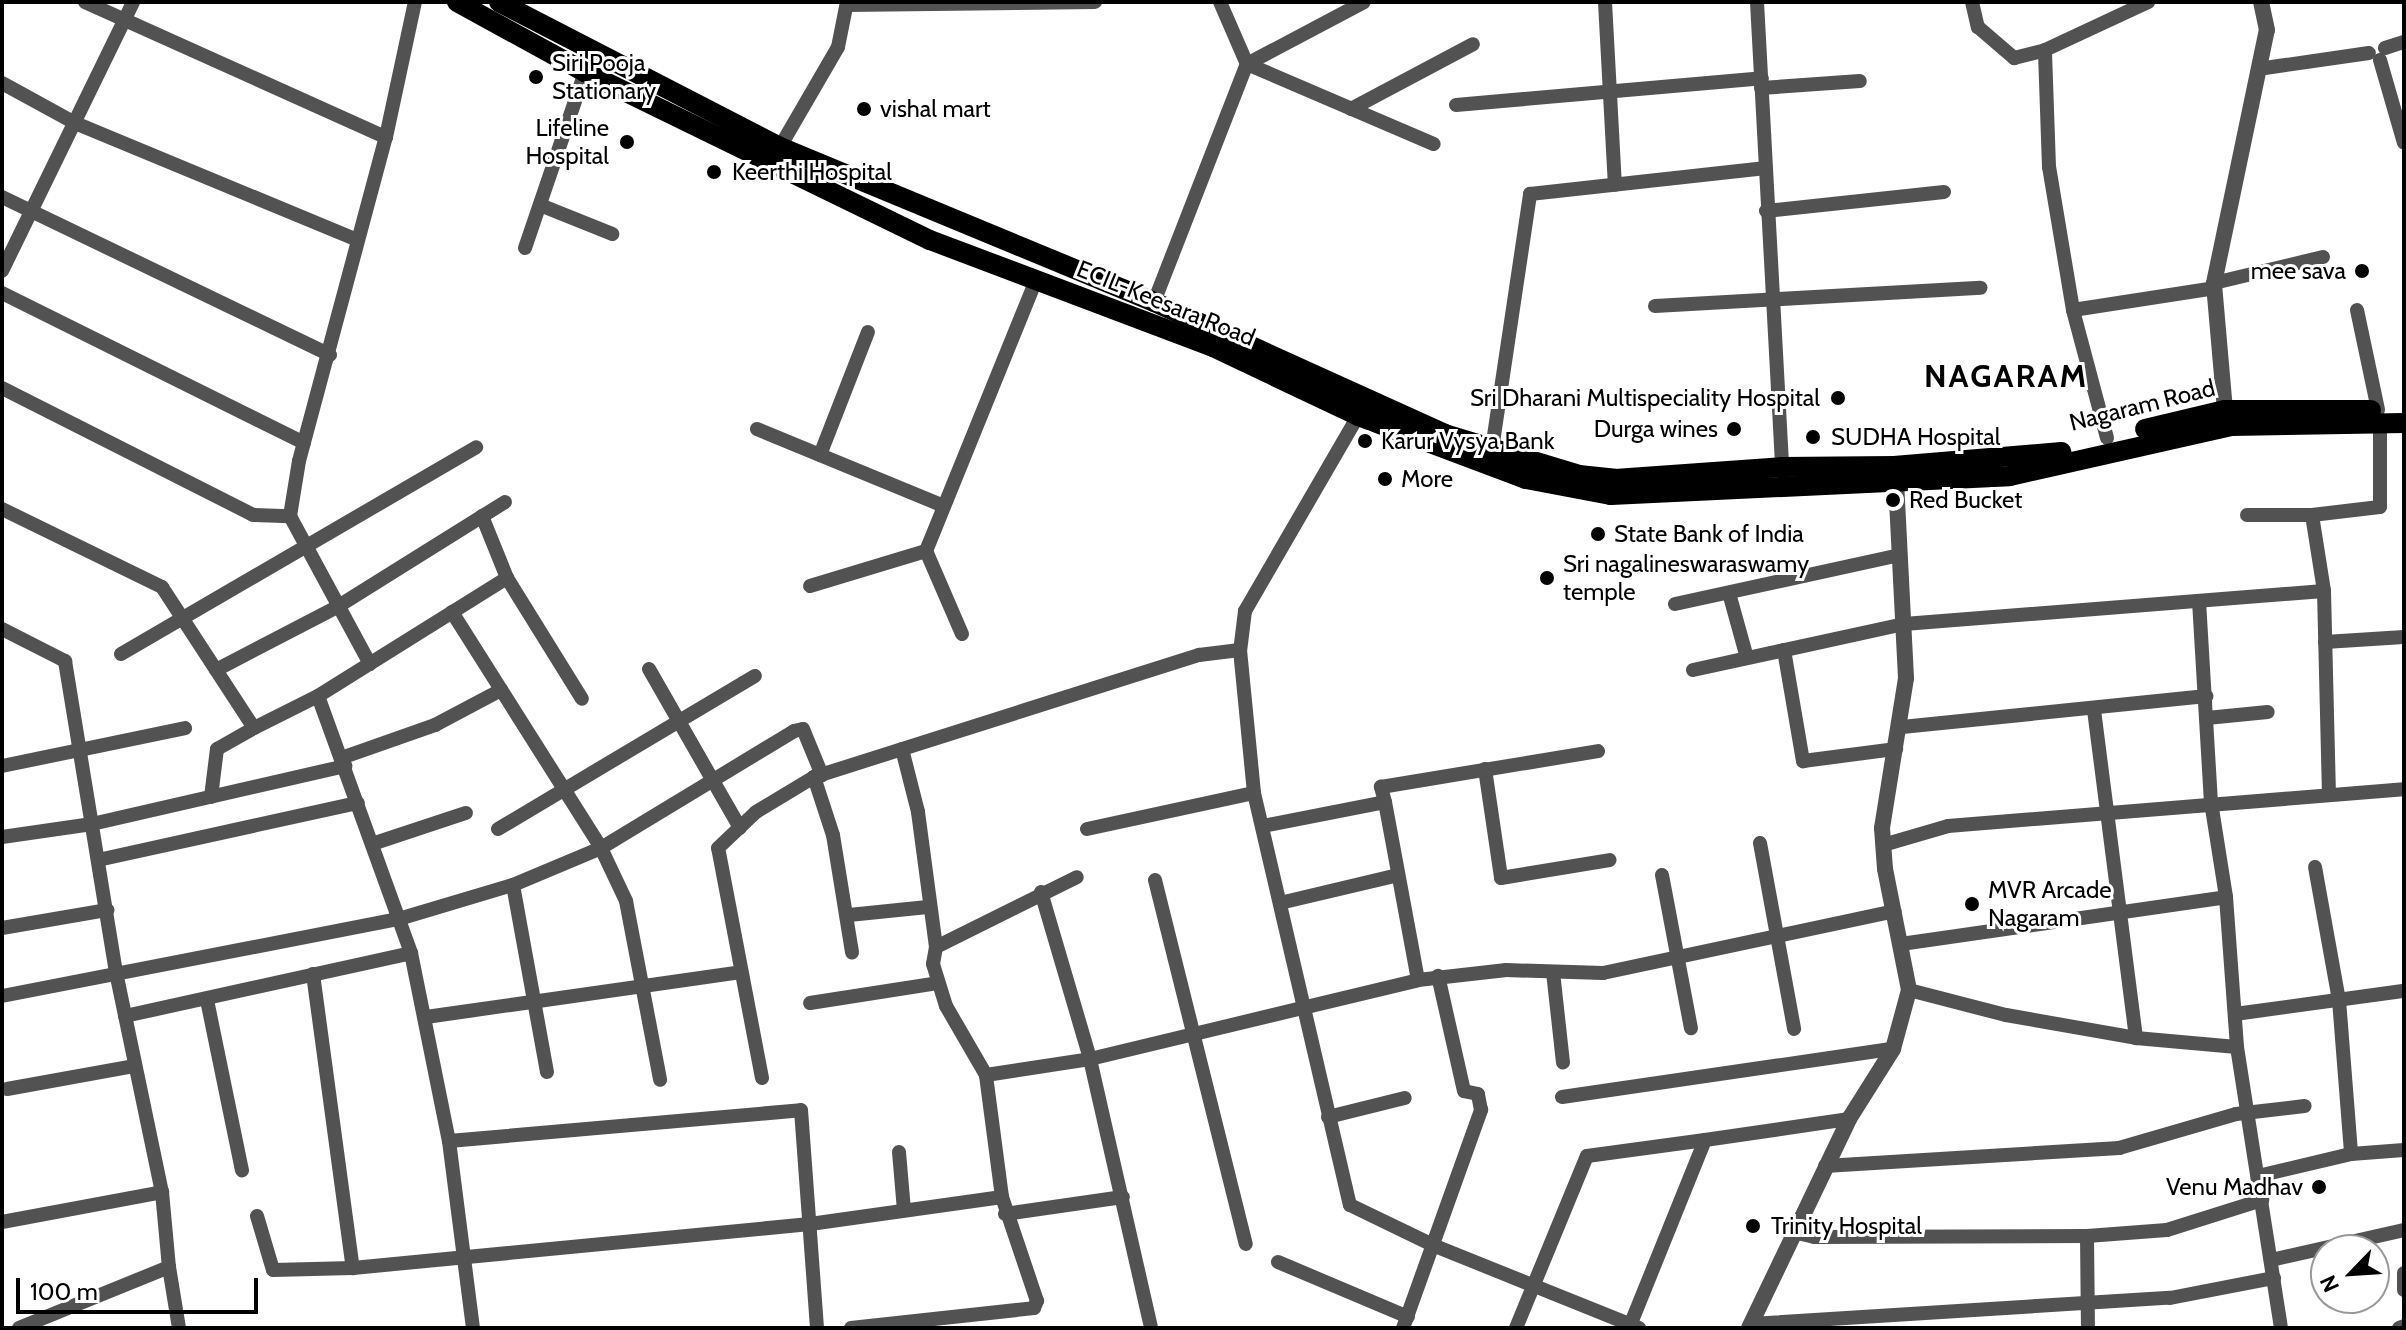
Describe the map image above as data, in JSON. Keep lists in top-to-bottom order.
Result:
{
  "streets": {
    "main road": ["ECIL-Keesara Road", "Nagaram Road"]
  },
  "crossings": [
    ["ECIL-Keesara Road", "Nagaram Road"]
  ],
  "districts": ["NAGARAM"],
  "places": [
    "Siri Pooja Stationary",
    "vishal mart",
    "Lifeline Hospital",
    "Keerthi Hospital",
    "mee sava",
    "Sri Dharani Multispeciality Hospital",
    "Durga wines",
    "SUDHA Hospital",
    "Karur Vysya Bank",
    "More",
    "Red Bucket",
    "State Bank of India",
    "Sri nagalineswaraswamy temple",
    "MVR Arcade Nagaram",
    "Venu Madhav",
    "Trinity Hospital"
  ],
  "scale_bar": "100 m",
  "north": "bottom left"
}
